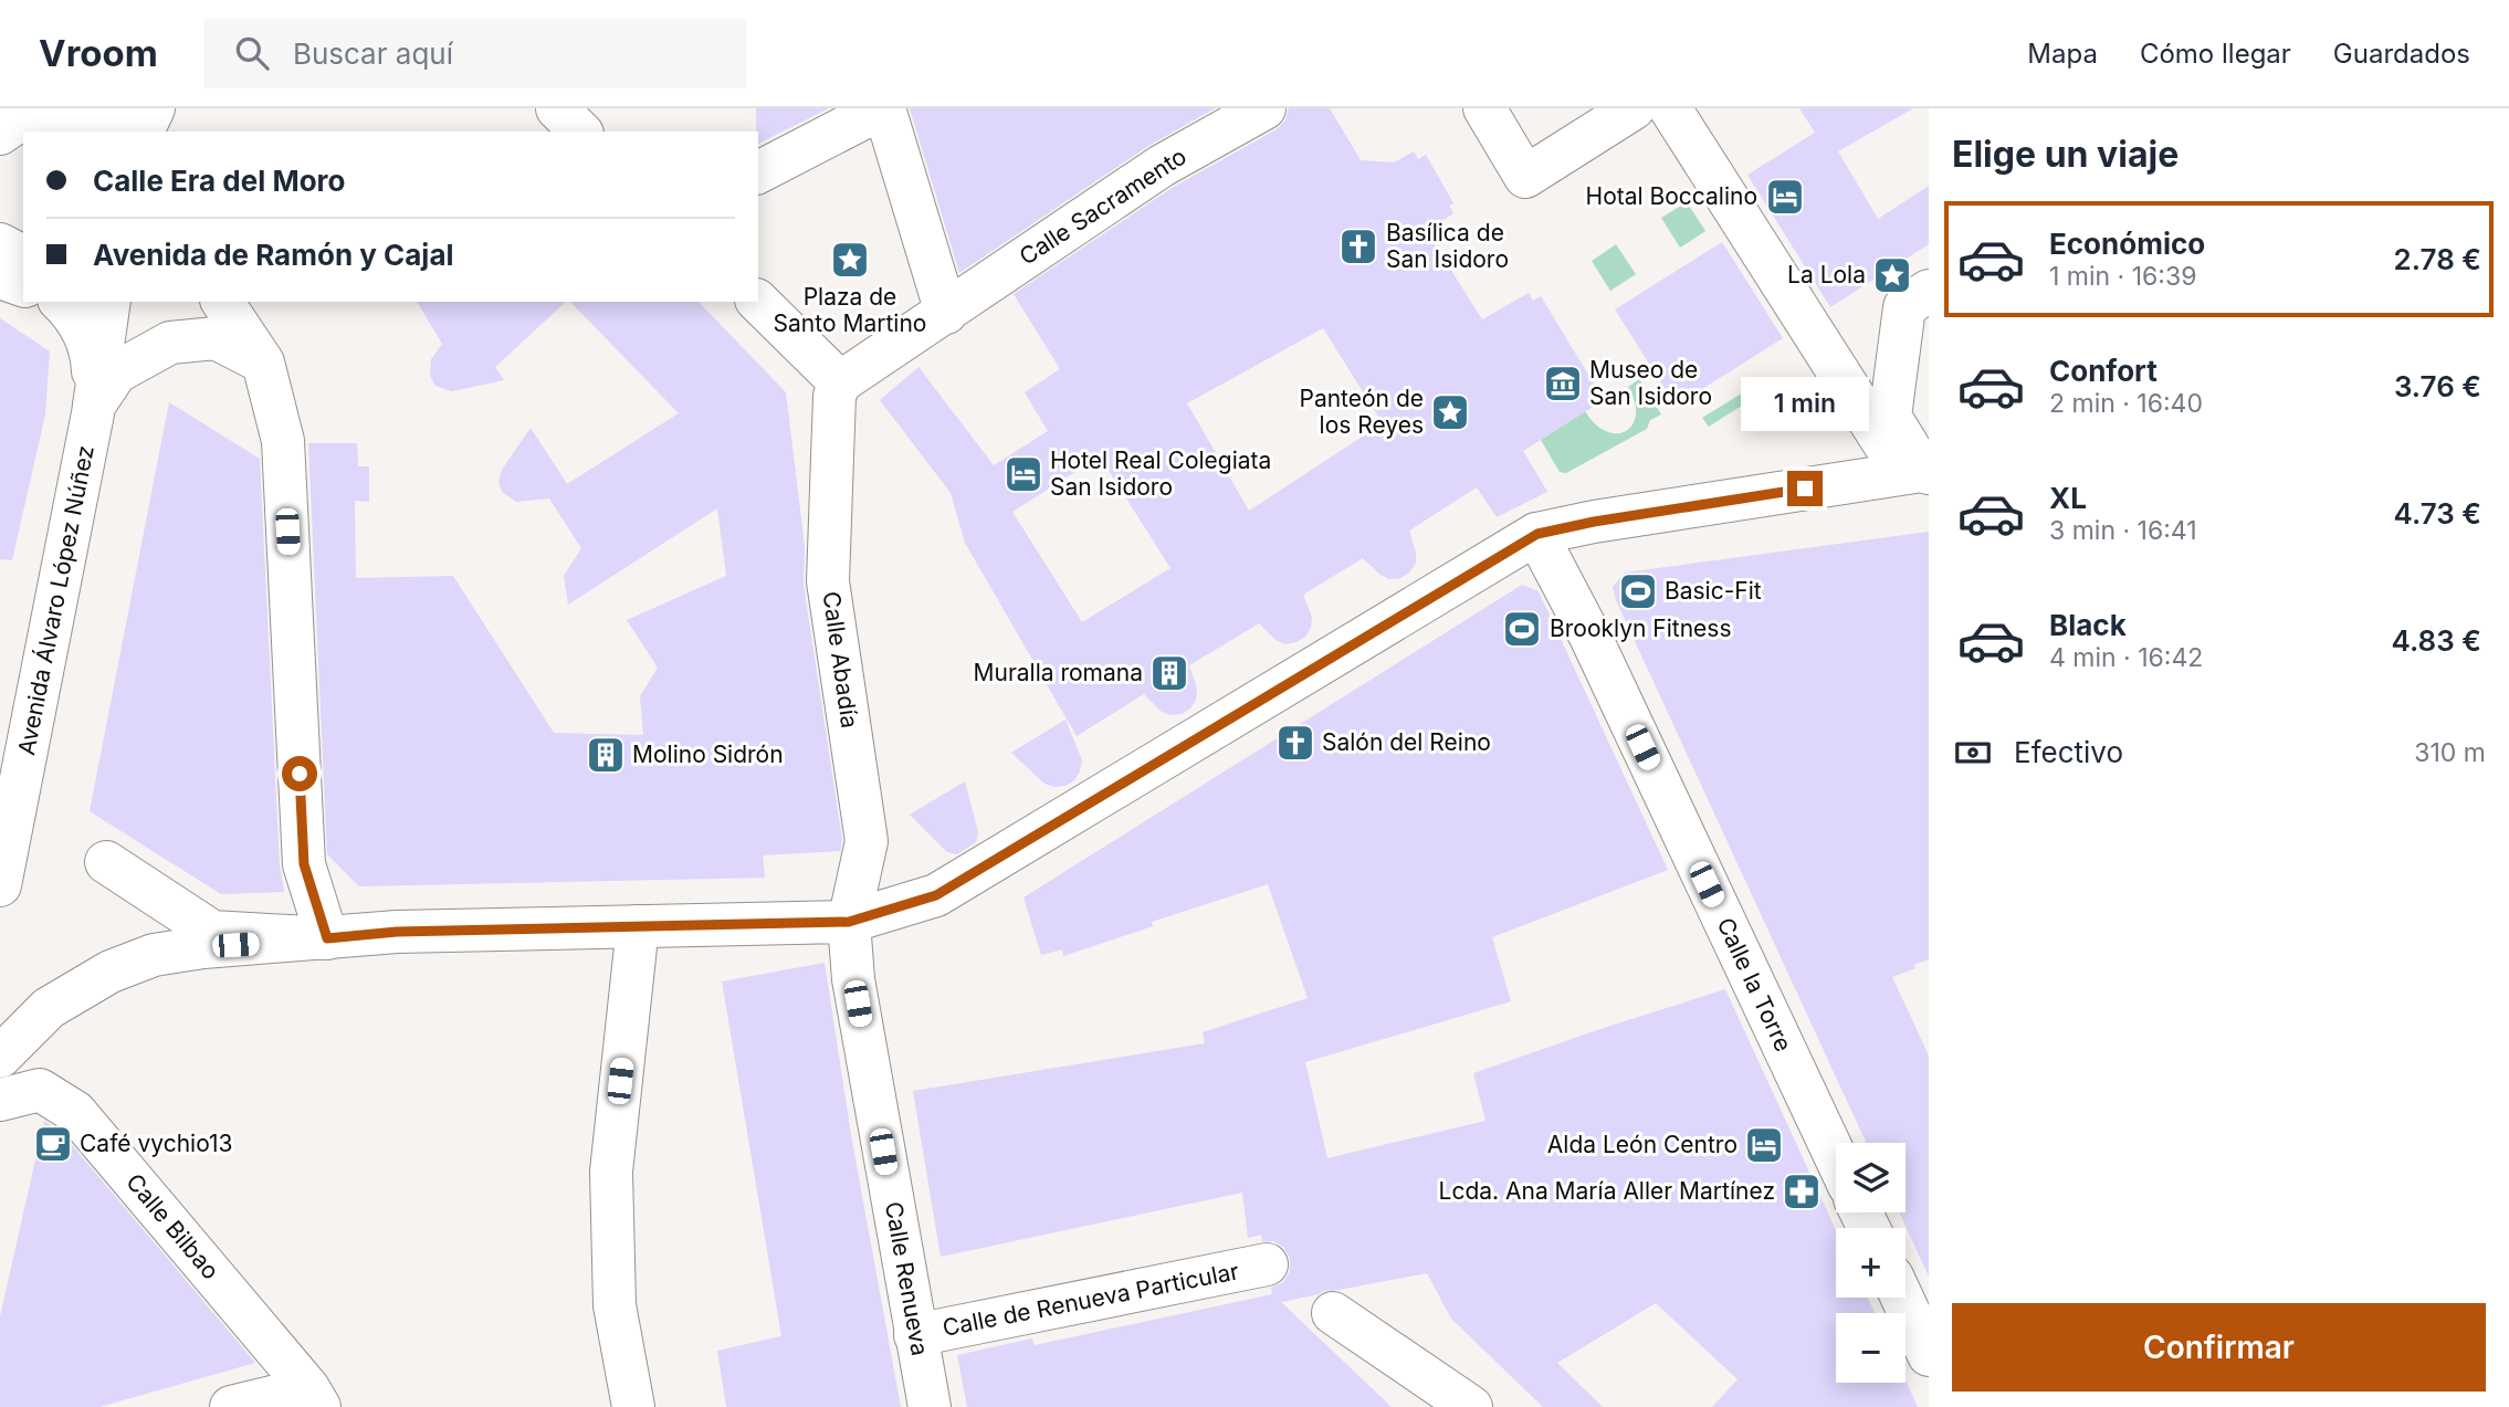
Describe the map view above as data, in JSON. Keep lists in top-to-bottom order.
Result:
{
  "streets": {
    "street": [
      "Calle Sacramento",
      "Avenida Álvaro López Núñez",
      "Calle Abadía",
      "Calle la Torre",
      "Calle Bilbao",
      "Calle Renueva",
      "Calle de Renueva Particular"
    ]
  },
  "crossings": [
    ["Calle Sacramento", "Calle Abadía"],
    ["Calle Abadía", "Calle Renueva"],
    ["Calle Renueva", "Calle de Renueva Particular"]
  ],
  "places": {
    "hotel": ["Hotal Boccalino", "Hotel Real Colegiata San Isidoro", "Alda León Centro"],
    "church": ["Basílica de San Isidoro", "Salón del Reino"],
    "place": ["Plaza de Santo Martino", "La Lola", "Panteón de los Reyes"],
    "museum": ["Museo de San Isidoro"],
    "sports": ["Basic-Fit", "Brooklyn Fitness"],
    "building": ["Muralla romana", "Molino Sidrón"],
    "cafe": ["Café vychio13"],
    "pharmacy": ["Lcda. Ana María Aller Martínez"]
  },
  "page": {
    "header": "Vroom",
    "search": "Buscar aquí",
    "nav": ["Mapa", "Cómo llegar", "Guardados"],
    "heading": "Elige un viaje",
    "banner": ["Calle Era del Moro", "Avenida de Ramón y Cajal"],
    "list": [
      {
        "name": "Económico",
        "note": "1 min · 16:39",
        "value": "2.78 €"
      },
      {
        "name": "Confort",
        "note": "2 min · 16:40",
        "value": "3.76 €"
      },
      {
        "name": "XL",
        "note": "3 min · 16:41",
        "value": "4.73 €"
      },
      {
        "name": "Black",
        "note": "4 min · 16:42",
        "value": "4.83 €"
      }
    ],
    "bubble": "1 min",
    "pay": ["Efectivo", "310 m"],
    "map_buttons": ["+", "−"],
    "buttons": "Confirmar"
  }
}
